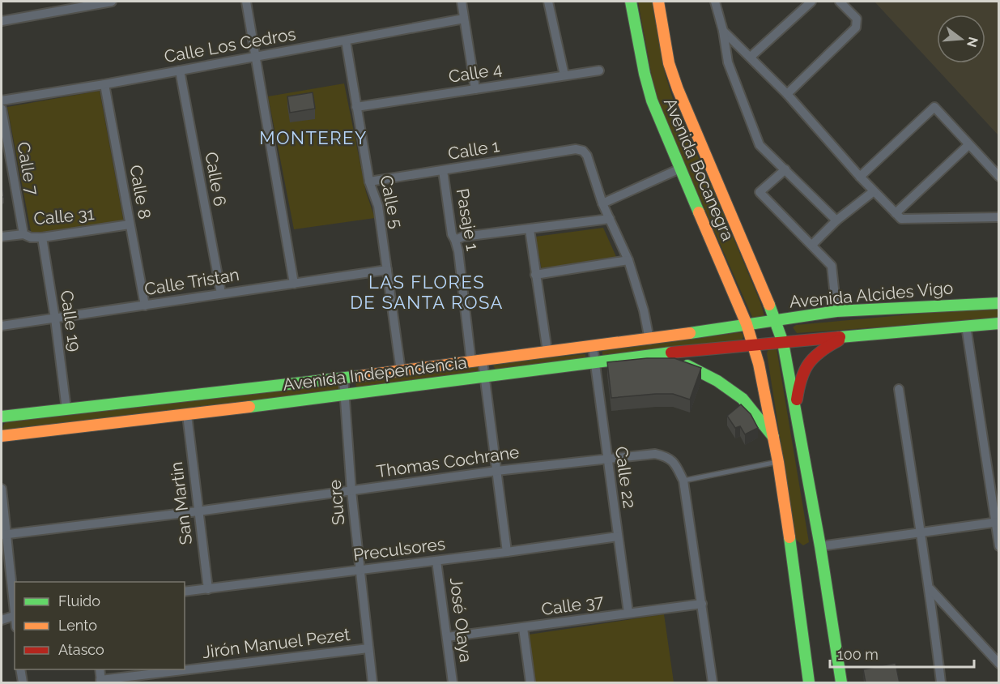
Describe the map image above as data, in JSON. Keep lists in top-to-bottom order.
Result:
{
  "streets": {
    "street": [
      "Calle Los Cedros",
      "Calle 4",
      "Calle 1",
      "Calle 7",
      "Avenida Bocanegra",
      "Calle 6",
      "Calle 8",
      "Calle 5",
      "Calle 31",
      "Pasaje 1",
      "Calle Tristan",
      "Avenida Alcides Vigo",
      "Calle 19",
      "Avenida Independencia",
      "Thomas Cochrane",
      "Calle 22",
      "Sucre",
      "San Martin",
      "Preculsores",
      "Calle 37",
      "José Olaya",
      "Jirón Manuel Pezet"
    ]
  },
  "crossings": [
    ["Calle Los Cedros", "Calle 6"],
    ["Calle Los Cedros", "Calle 8"],
    ["Calle Los Cedros", "Calle 5"],
    ["Calle 4", "Calle 5"],
    ["Calle 1", "Calle 5"],
    ["Calle 1", "Pasaje 1"],
    ["Calle 7", "Calle 31"],
    ["Avenida Bocanegra", "Avenida Alcides Vigo"],
    ["Avenida Bocanegra", "Avenida Independencia"],
    ["Calle 6", "Calle Tristan"],
    ["Calle 8", "Calle 31"],
    ["Calle 8", "Calle Tristan"],
    ["Calle 5", "Calle Tristan"],
    ["Calle 5", "Avenida Independencia"],
    ["Calle 31", "Calle 19"],
    ["Pasaje 1", "Avenida Independencia"],
    ["Calle Tristan", "Calle 19"],
    ["Avenida Alcides Vigo", "Avenida Independencia"],
    ["Calle 19", "Avenida Independencia"],
    ["Avenida Independencia", "Calle 22"],
    ["Avenida Independencia", "Sucre"],
    ["Avenida Independencia", "San Martin"],
    ["Thomas Cochrane", "Calle 22"],
    ["Thomas Cochrane", "Sucre"],
    ["Thomas Cochrane", "San Martin"],
    ["Thomas Cochrane", "Calle 37"],
    ["Calle 22", "Preculsores"],
    ["Calle 22", "Calle 37"],
    ["Sucre", "Preculsores"],
    ["Sucre", "Jirón Manuel Pezet"],
    ["San Martin", "Preculsores"],
    ["Preculsores", "José Olaya"],
    ["Calle 37", "José Olaya"]
  ],
  "districts": ["MONTEREY", "LAS FLORES DE SANTA ROSA"],
  "legend": ["Fluido", "Lento", "Atasco"],
  "scale_bar": "100 m",
  "north": "right"
}
